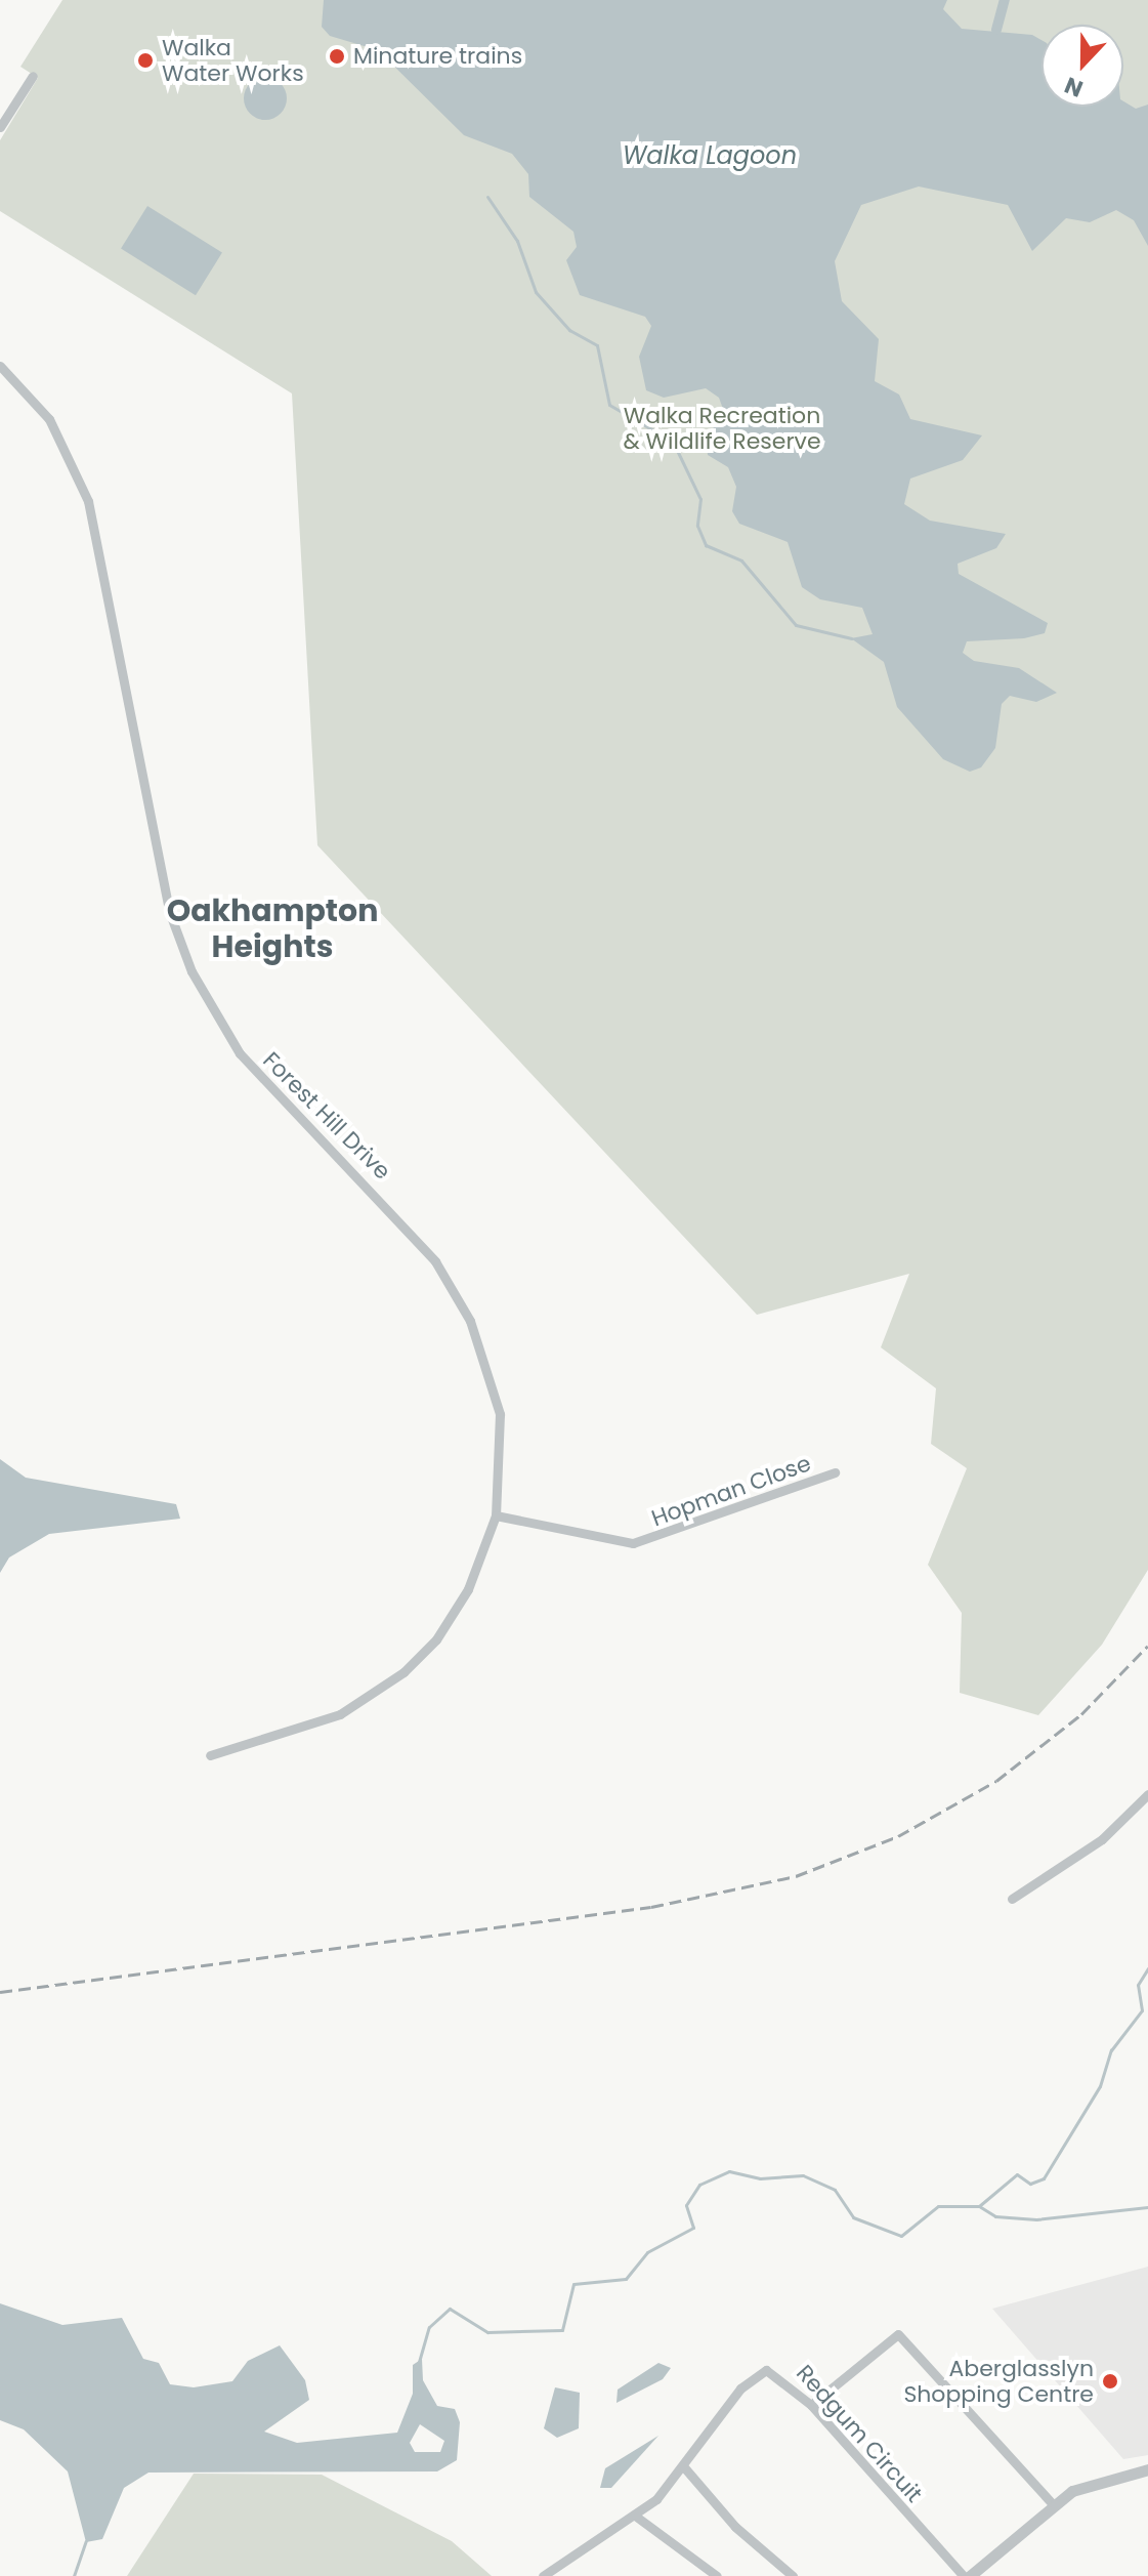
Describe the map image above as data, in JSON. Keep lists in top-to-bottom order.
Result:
{
  "streets": {
    "street": ["Forest Hill Drive", "Hopman Close", "Redgum Circuit"]
  },
  "crossings": [
    ["Forest Hill Drive", "Hopman Close"]
  ],
  "districts": ["Oakhampton Heights"],
  "water": ["Walka Lagoon"],
  "parks": ["Walka Recreation & Wildlife Reserve"],
  "places": ["Minature trains", "Walka Water Works", "Aberglasslyn Shopping Centre"],
  "north": "bottom"
}
